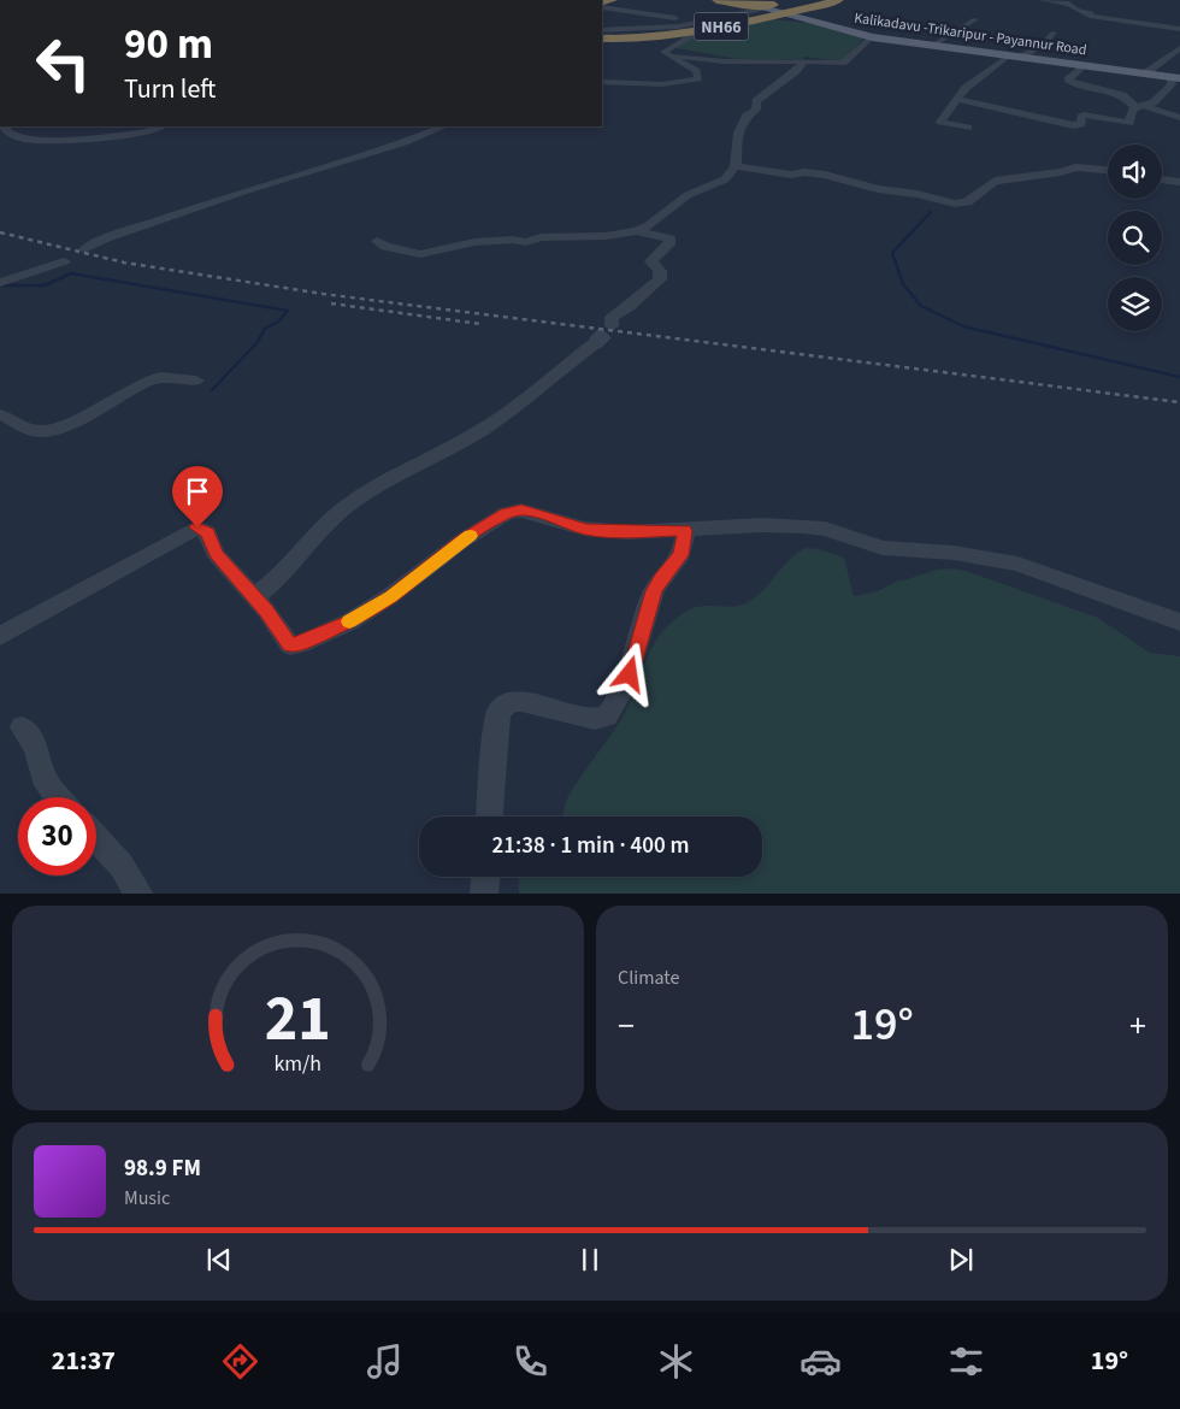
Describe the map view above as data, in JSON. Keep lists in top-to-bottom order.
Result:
{
  "streets": {
    "highway": ["NH66"],
    "main road": ["Kalikadavu -Trikaripur - Payannur Road"]
  },
  "crossings": [
    ["NH66", "Kalikadavu -Trikaripur - Payannur Road"]
  ],
  "page": {
    "turn": ["90 m", "Turn left"],
    "limit": "30",
    "trip": "21:38 · 1 min · 400 m",
    "tile": "Climate",
    "heat": ["−", "19°", "+"],
    "song": ["98.9 FM", "Music"],
    "tabs": ["21:37", "19°"],
    "gauge": ["21", "km/h"]
  }
}
